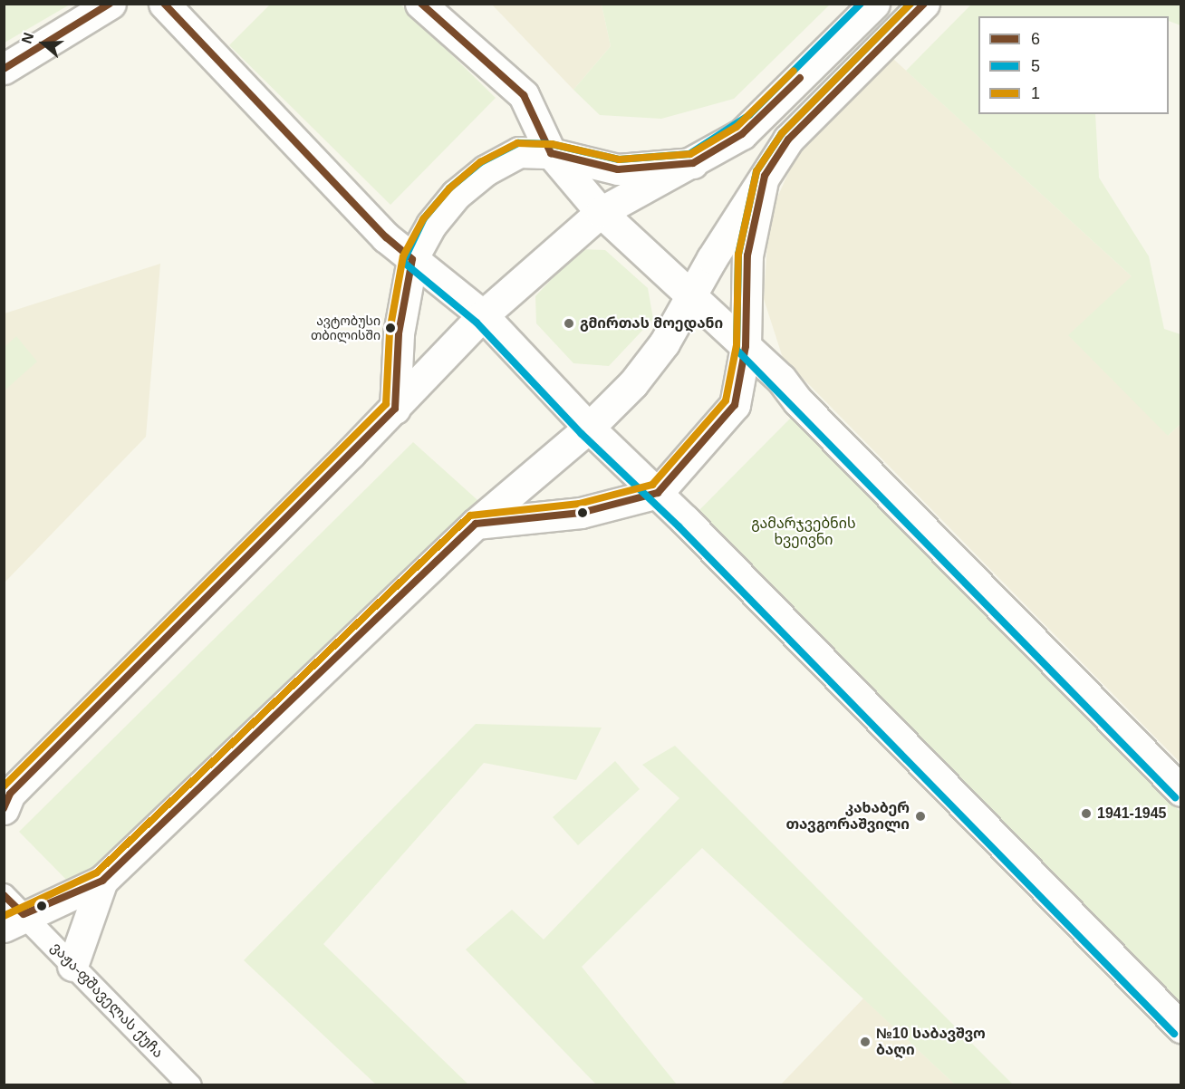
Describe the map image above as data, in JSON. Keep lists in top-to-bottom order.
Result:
{
  "streets": {
    "street": ["ვაჟა-ფშაველას ქუჩა"]
  },
  "parks": ["გამარჯვებნის ხვეივნი"],
  "places": [
    "გმირთას მოედანი",
    "ავტობუსი თბილისში",
    "1941-1945",
    "კახაბერ თავგორაშვილი",
    "№10 საბავშვო ბაღი"
  ],
  "lines": ["transit line 6", "transit line 5", "transit line 1"],
  "legend": ["6", "5", "1"],
  "north": "left"
}
